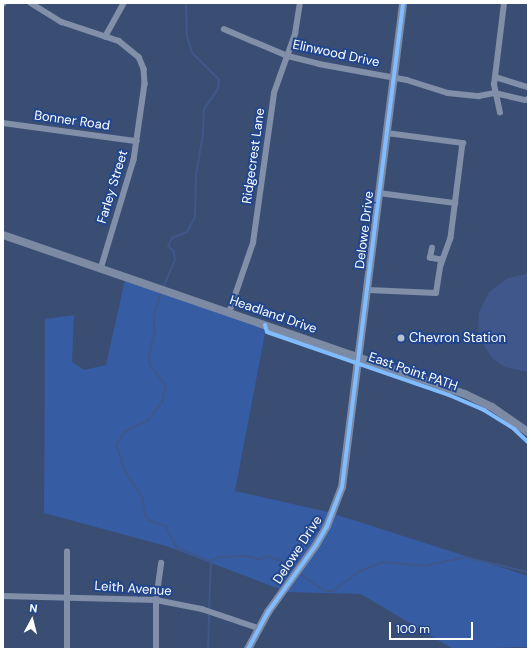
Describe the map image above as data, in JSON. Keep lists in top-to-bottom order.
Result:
{
  "streets": {
    "street": [
      "Elinwood Drive",
      "Bonner Road",
      "Ridgecrest Lane",
      "Farley Street",
      "Delowe Drive",
      "Headland Drive",
      "Leith Avenue"
    ],
    "cycle path": ["East Point PATH"]
  },
  "crossings": [
    ["Elinwood Drive", "Ridgecrest Lane"],
    ["Elinwood Drive", "Delowe Drive"],
    ["Bonner Road", "Farley Street"],
    ["Ridgecrest Lane", "Headland Drive"],
    ["Farley Street", "Headland Drive"],
    ["Delowe Drive", "Headland Drive"],
    ["Delowe Drive", "Leith Avenue"]
  ],
  "places": ["Chevron Station"],
  "scale_bar": "100 m",
  "north": "top"
}
